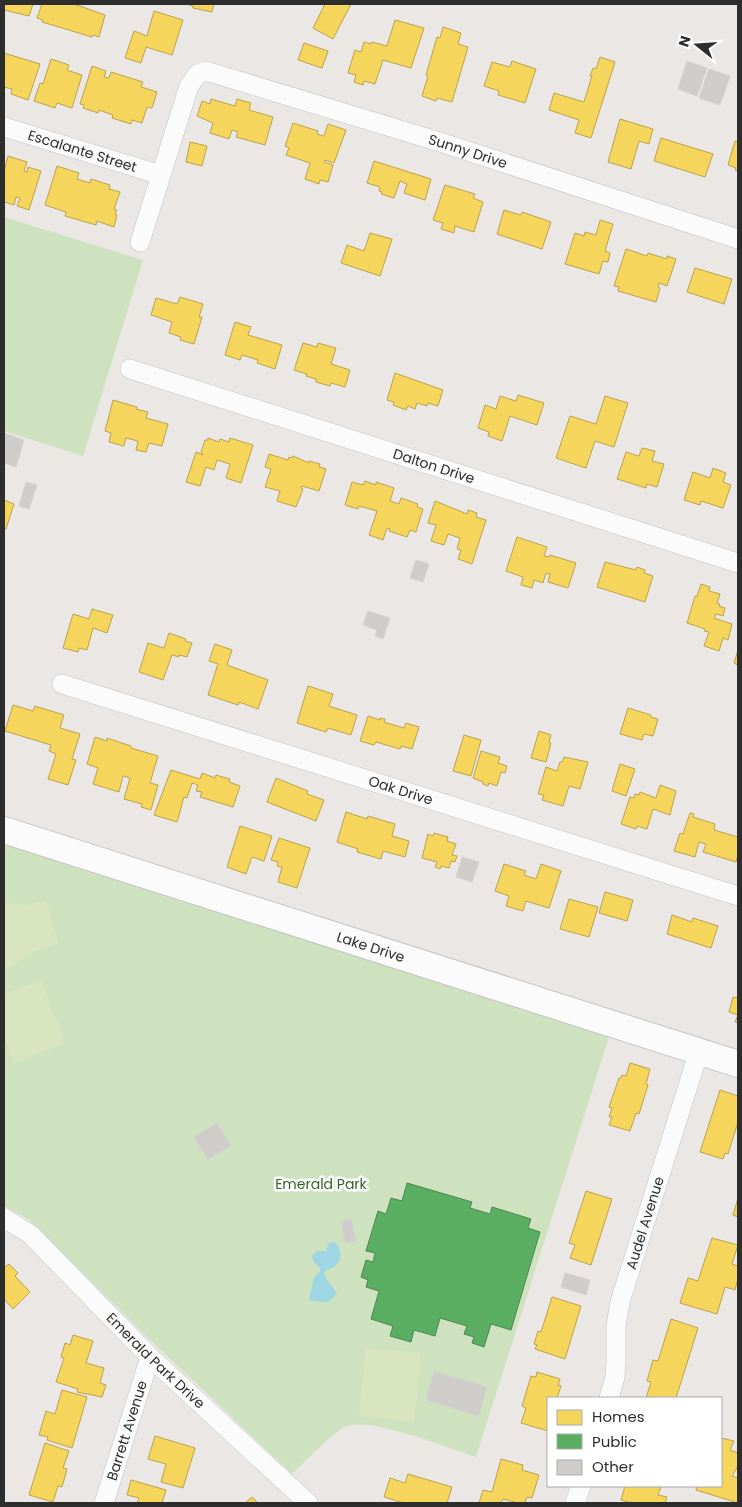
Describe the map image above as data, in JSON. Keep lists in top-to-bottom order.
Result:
{
  "streets": {
    "street": [
      "Escalante Street",
      "Sunny Drive",
      "Dalton Drive",
      "Oak Drive",
      "Lake Drive",
      "Audel Avenue",
      "Emerald Park Drive",
      "Barrett Avenue"
    ]
  },
  "crossings": [
    ["Escalante Street", "Sunny Drive"],
    ["Lake Drive", "Audel Avenue"],
    ["Emerald Park Drive", "Barrett Avenue"]
  ],
  "parks": ["Emerald Park"],
  "legend": ["Homes", "Public", "Other"],
  "north": "left"
}
